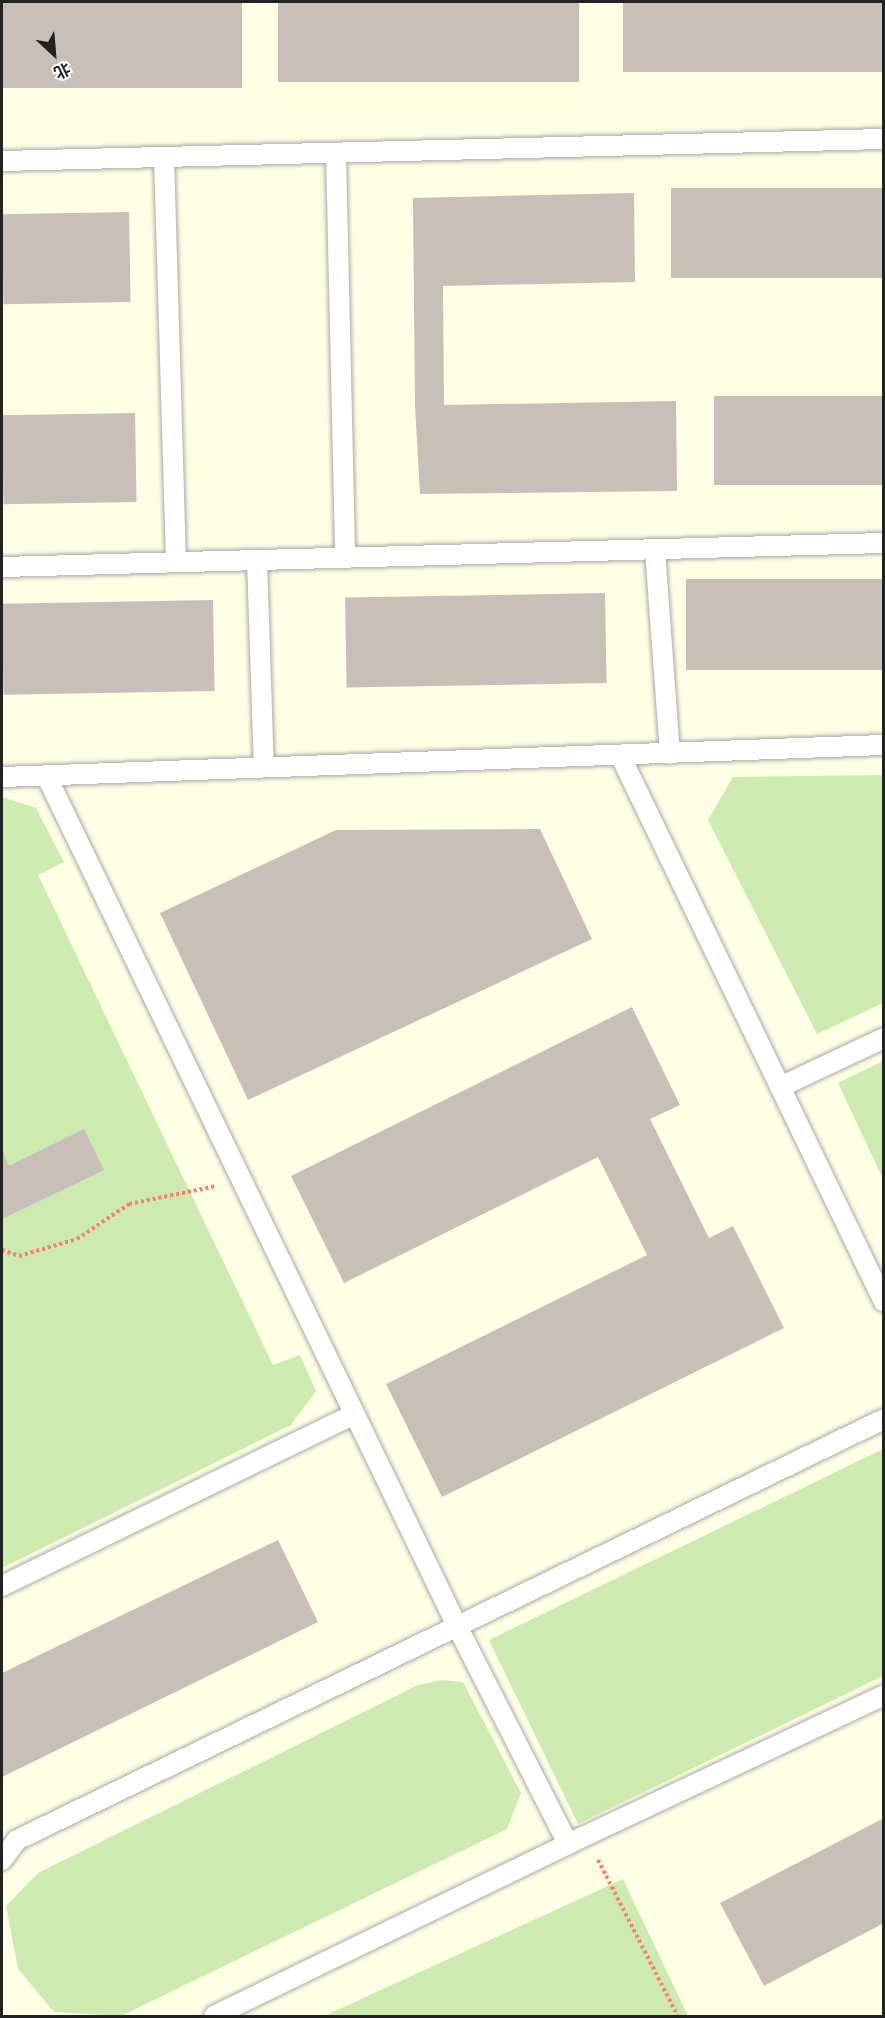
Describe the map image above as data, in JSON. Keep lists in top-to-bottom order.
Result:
{
  "north": "bottom right"
}
